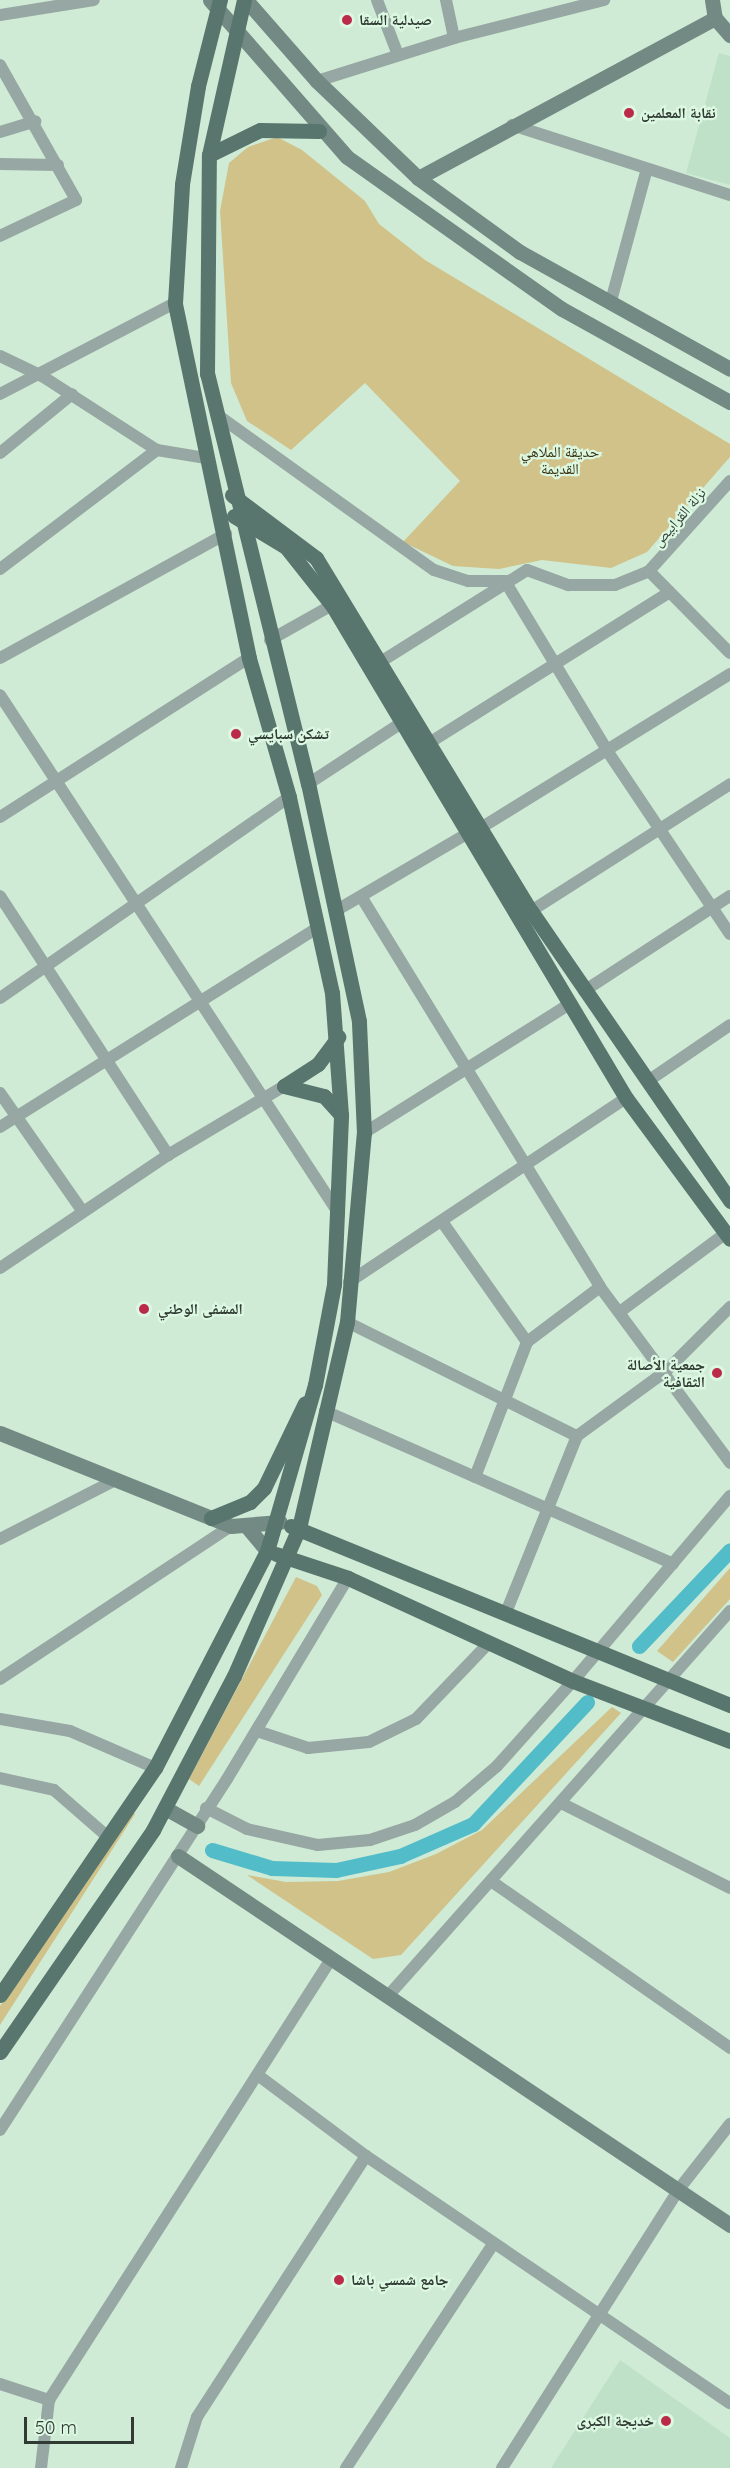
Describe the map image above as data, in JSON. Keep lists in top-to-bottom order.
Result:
{
  "streets": {
    "street": ["نزلة القرابيص"]
  },
  "parks": ["حديقة الملاهي القديمة"],
  "places": [
    "صيدلية السقا",
    "نقابة المعلمين",
    "تشكن سبايسي",
    "المشفى الوطني",
    "جمعية الأصالة الثقافية",
    "جامع شمسي باشا",
    "خديجة الكبرى"
  ],
  "scale_bar": "50 m"
}
